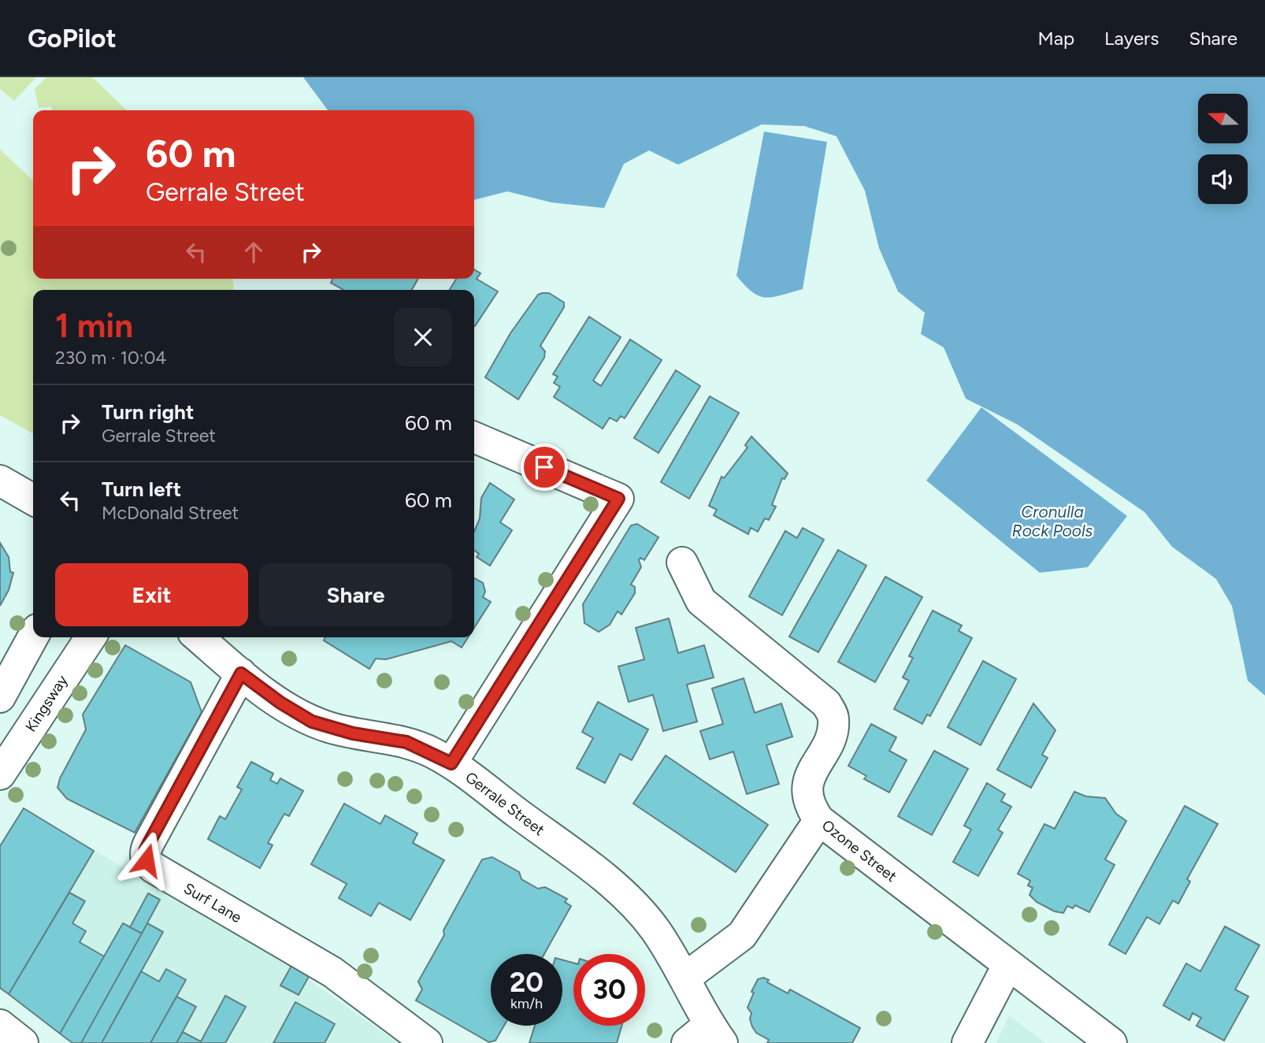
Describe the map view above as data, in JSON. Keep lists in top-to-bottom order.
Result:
{
  "streets": {
    "street": [
      "Kingsway",
      "Gerrale Street",
      "Ozone Street",
      "Surf Lane"
    ]
  },
  "crossings": [
    ["Gerrale Street", "Surf Lane"]
  ],
  "water": ["Cronulla Rock Pools"],
  "north": "left",
  "page": {
    "header": "GoPilot",
    "nav": ["Map", "Layers", "Share"],
    "turn": ["60 m", "Gerrale Street"],
    "heading": ["1 min", "230 m · 10:04"],
    "list": [
      {
        "name": "Turn right",
        "note": "Gerrale Street",
        "value": "60 m"
      },
      {
        "name": "Turn left",
        "note": "McDonald Street",
        "value": "60 m"
      }
    ],
    "buttons": ["Exit", "Share"],
    "speed": "20 km/h",
    "limit": "30"
  }
}
